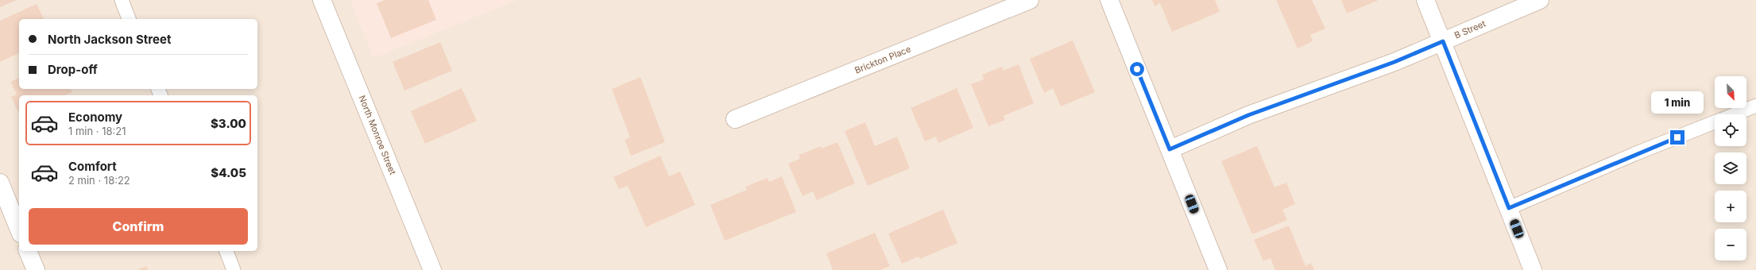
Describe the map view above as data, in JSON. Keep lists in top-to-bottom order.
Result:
{
  "streets": {
    "street": ["B Street", "Brickton Place", "North Monroe Street"]
  },
  "north": "bottom right",
  "page": {
    "banner": ["North Jackson Street", "Drop-off"],
    "map_buttons": ["+", "−"],
    "bubble": "1 min",
    "list": [
      {
        "name": "Economy",
        "note": "1 min · 18:21",
        "value": "$3.00"
      },
      {
        "name": "Comfort",
        "note": "2 min · 18:22",
        "value": "$4.05"
      }
    ],
    "buttons": "Confirm"
  }
}
